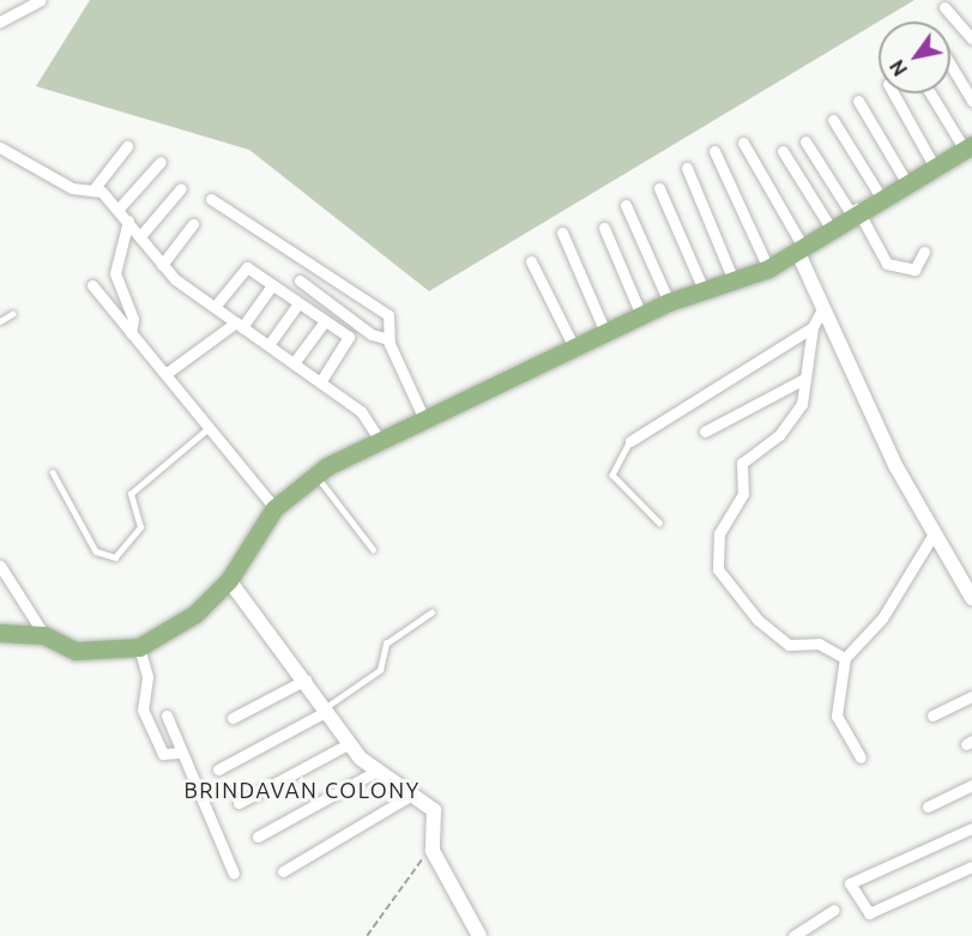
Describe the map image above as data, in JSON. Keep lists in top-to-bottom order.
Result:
{
  "districts": ["BRINDAVAN COLONY"],
  "north": "bottom left"
}
